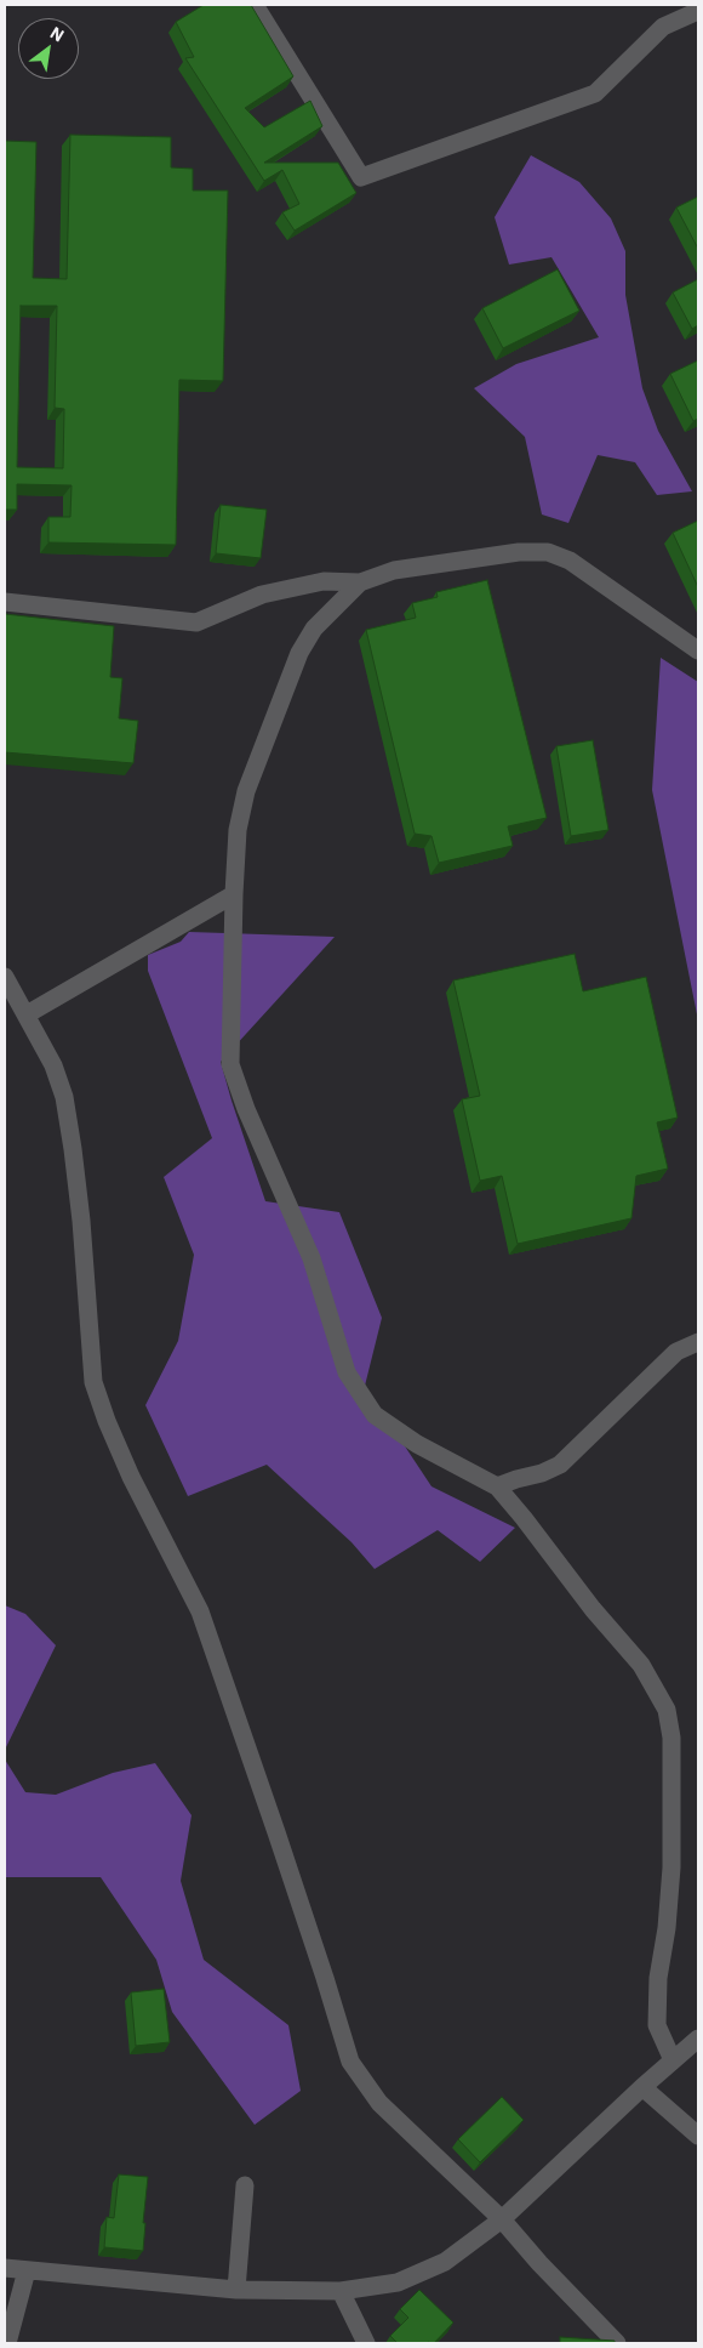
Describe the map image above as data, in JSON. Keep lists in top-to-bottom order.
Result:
{
  "north": "top right"
}
